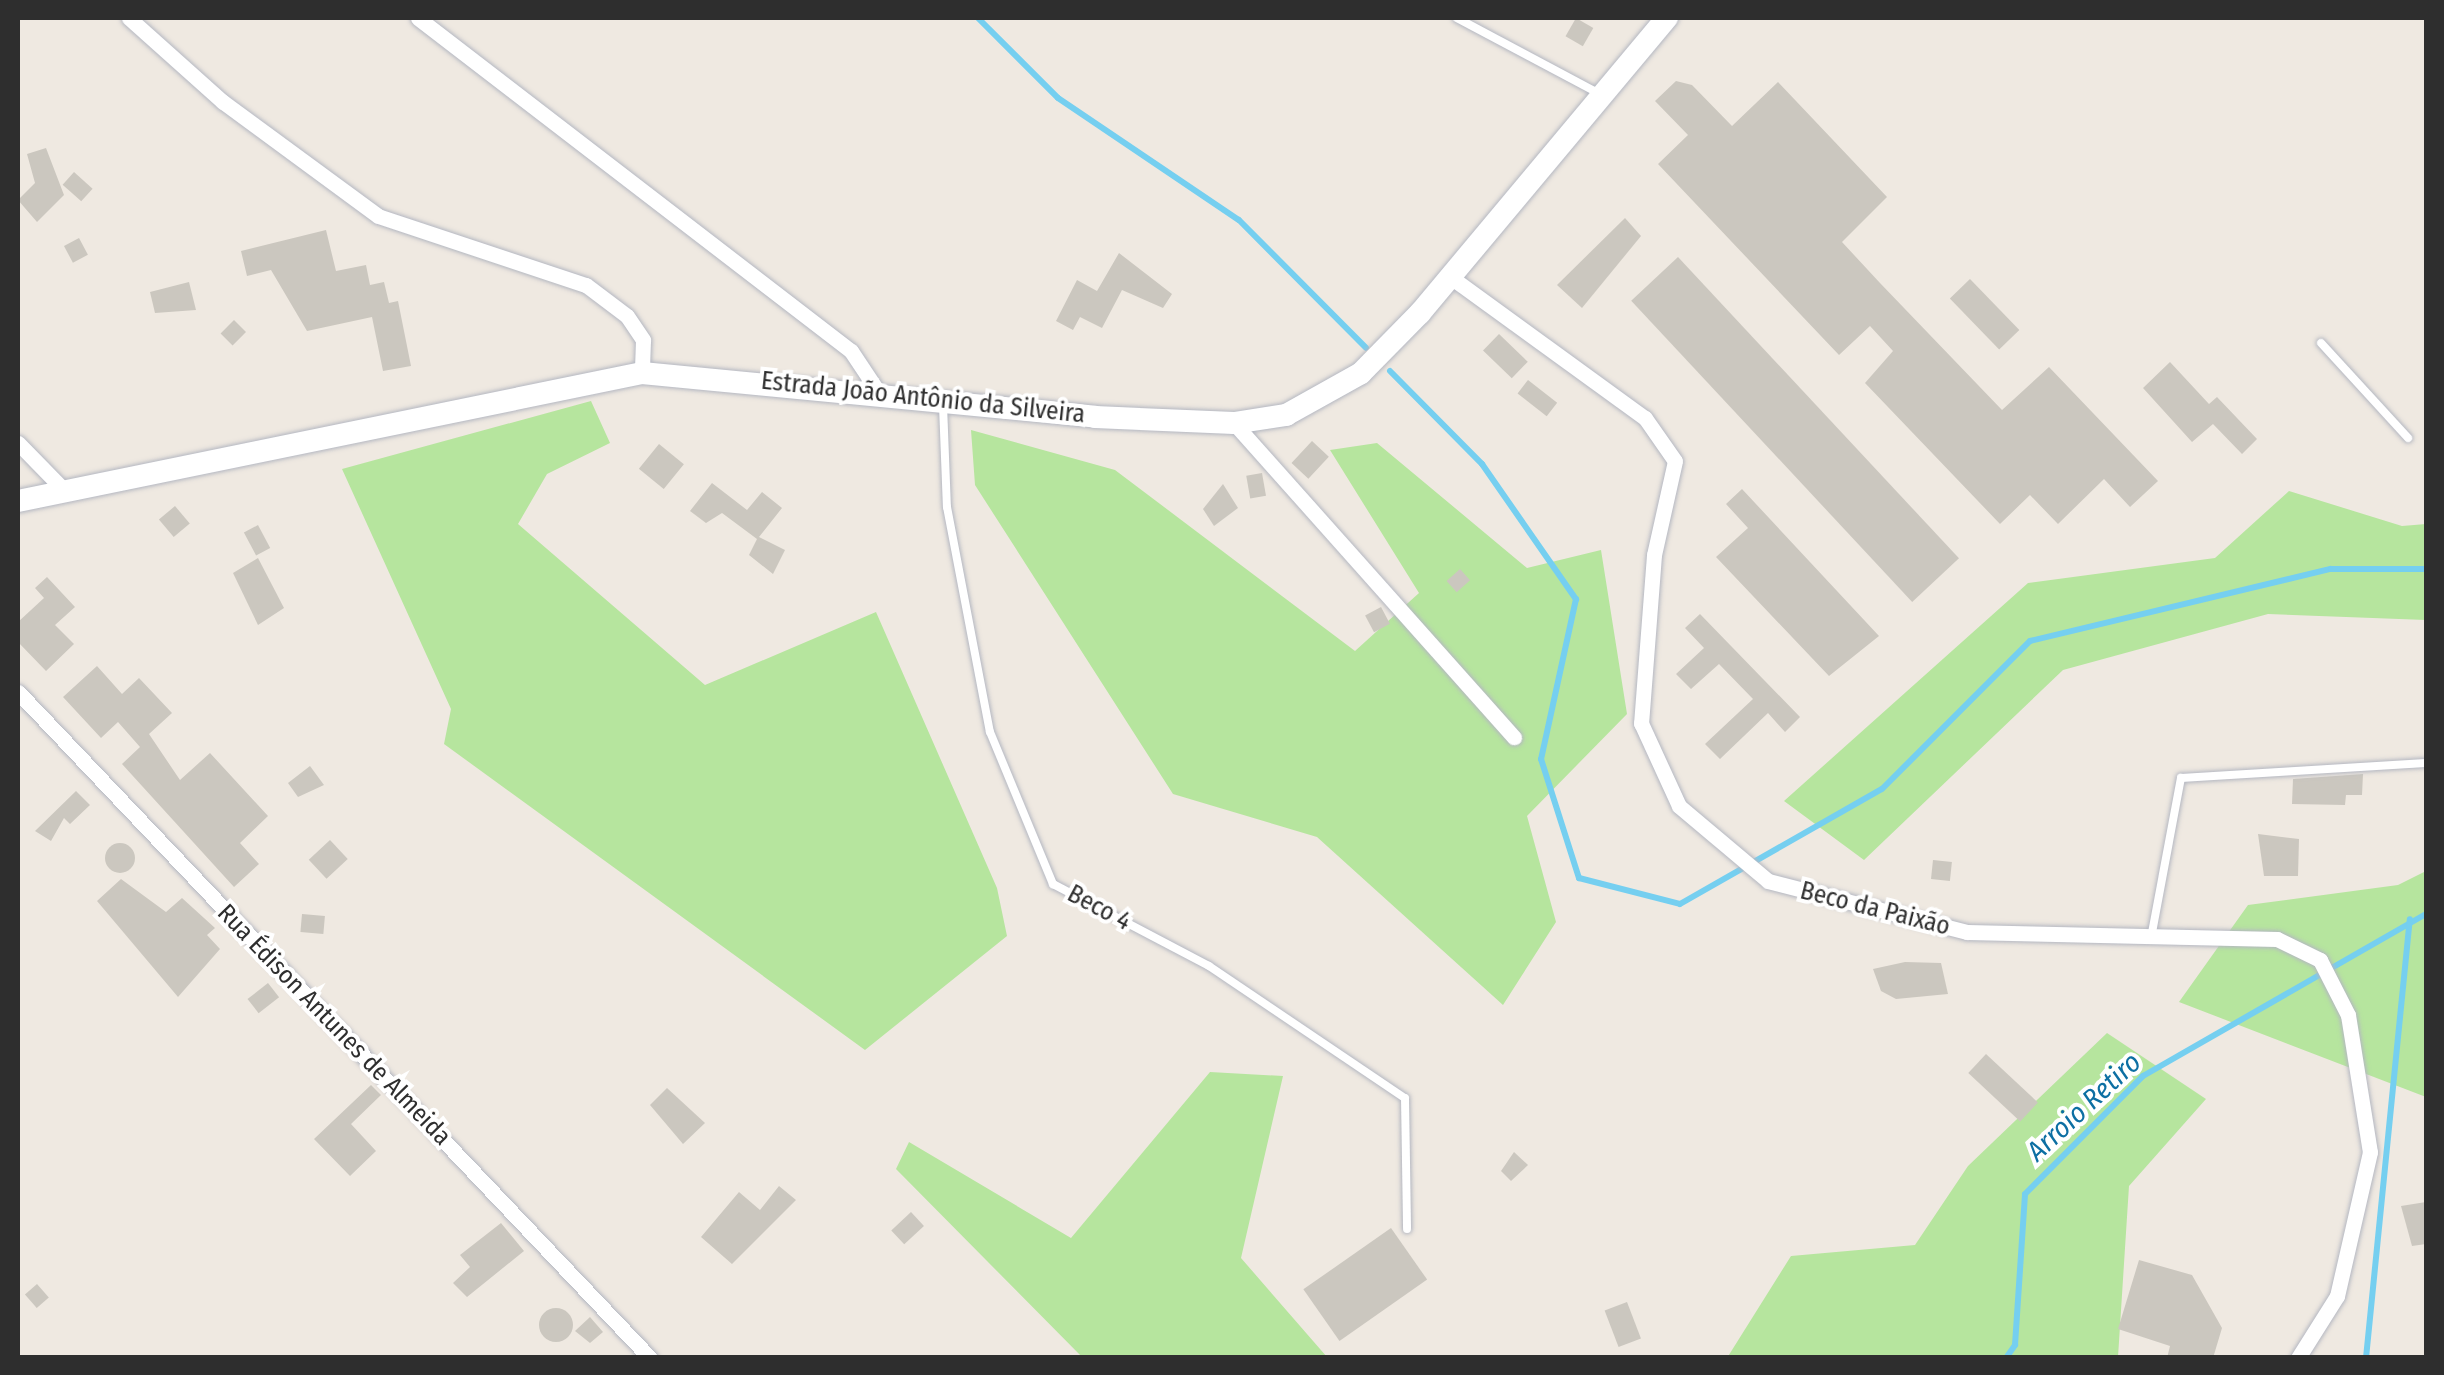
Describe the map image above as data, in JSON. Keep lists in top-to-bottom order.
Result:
{
  "streets": {
    "main road": ["Estrada João Antônio da Silveira"],
    "street": ["Beco da Paixão", "Rua Édison Antunes de Almeida"],
    "lane": ["Beco 4"]
  },
  "crossings": [
    ["Estrada João Antônio da Silveira", "Beco 4"],
    ["Estrada João Antônio da Silveira", "Beco da Paixão"]
  ],
  "water": ["Arroio Retiro"]
}
